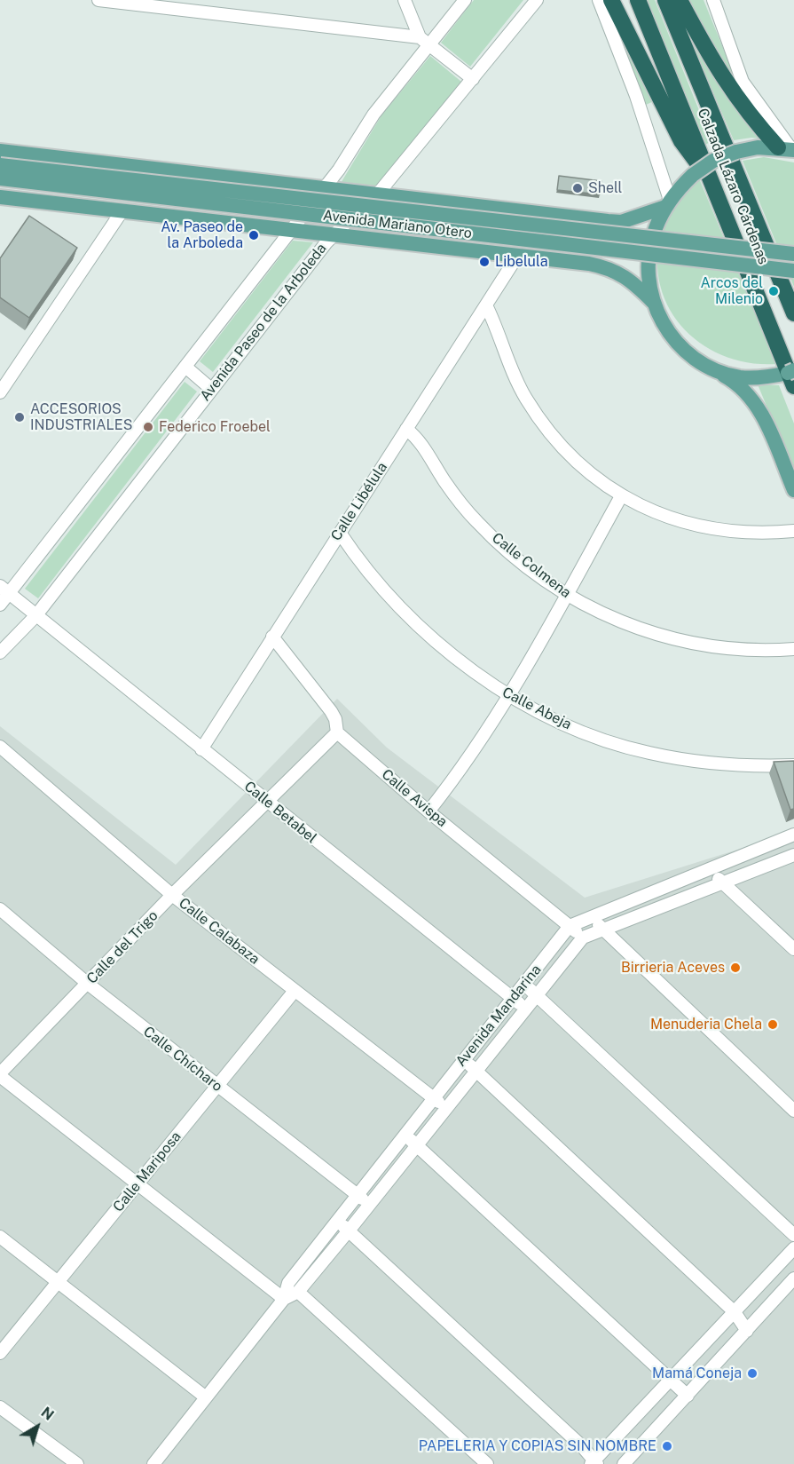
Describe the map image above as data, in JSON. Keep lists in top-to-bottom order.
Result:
{
  "streets": {
    "highway": ["Calzada Lázaro Cárdenas"],
    "main road": ["Avenida Mariano Otero"],
    "street": [
      "Avenida Paseo de la Arboleda",
      "Calle Libélula",
      "Calle Colmena",
      "Calle Abeja",
      "Calle Avispa",
      "Calle Betabel",
      "Calle Calabaza",
      "Calle del Trigo",
      "Avenida Mandarina",
      "Calle Chícharo",
      "Calle Mariposa"
    ]
  },
  "crossings": [
    ["Avenida Mariano Otero", "Avenida Paseo de la Arboleda"],
    ["Avenida Mariano Otero", "Calle Libélula"],
    ["Avenida Paseo de la Arboleda", "Calle Betabel"],
    ["Calle Libélula", "Calle Colmena"],
    ["Calle Libélula", "Calle Abeja"],
    ["Calle Libélula", "Calle Avispa"],
    ["Calle Libélula", "Calle Betabel"],
    ["Calle Avispa", "Calle del Trigo"],
    ["Calle Avispa", "Avenida Mandarina"],
    ["Calle Betabel", "Calle del Trigo"],
    ["Calle Betabel", "Avenida Mandarina"],
    ["Calle Calabaza", "Calle del Trigo"],
    ["Calle Calabaza", "Avenida Mandarina"],
    ["Calle Calabaza", "Calle Mariposa"],
    ["Calle del Trigo", "Calle Chícharo"],
    ["Avenida Mandarina", "Calle Chícharo"],
    ["Calle Chícharo", "Calle Mariposa"]
  ],
  "places": [
    "Shell",
    "Av. Paseo de la Arboleda",
    "Libelula",
    "Arcos del Milenio",
    "ACCESORIOS INDUSTRIALES",
    "Federico Froebel",
    "Birrieria Aceves",
    "Menuderia Chela",
    "Mamá Coneja",
    "PAPELERIA Y COPIAS SIN NOMBRE"
  ],
  "north": "top right"
}
